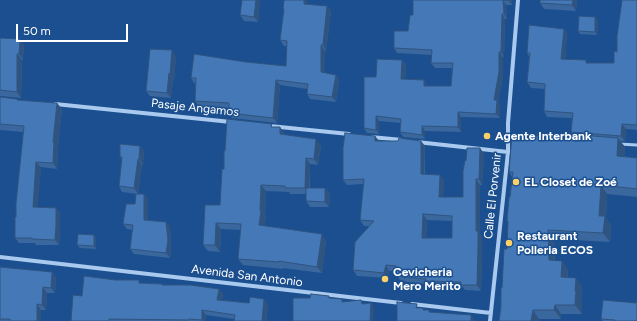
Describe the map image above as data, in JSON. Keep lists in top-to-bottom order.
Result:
{
  "streets": {
    "street": ["Pasaje Angamos", "Calle El Porvenir", "Avenida San Antonio"]
  },
  "crossings": [
    ["Calle El Porvenir", "Avenida San Antonio"]
  ],
  "places": [
    "Agente Interbank",
    "EL Closet de Zoé",
    "Restaurant Polleria ECOS",
    "Cevicheria Mero Merito"
  ],
  "scale_bar": "50 m"
}
